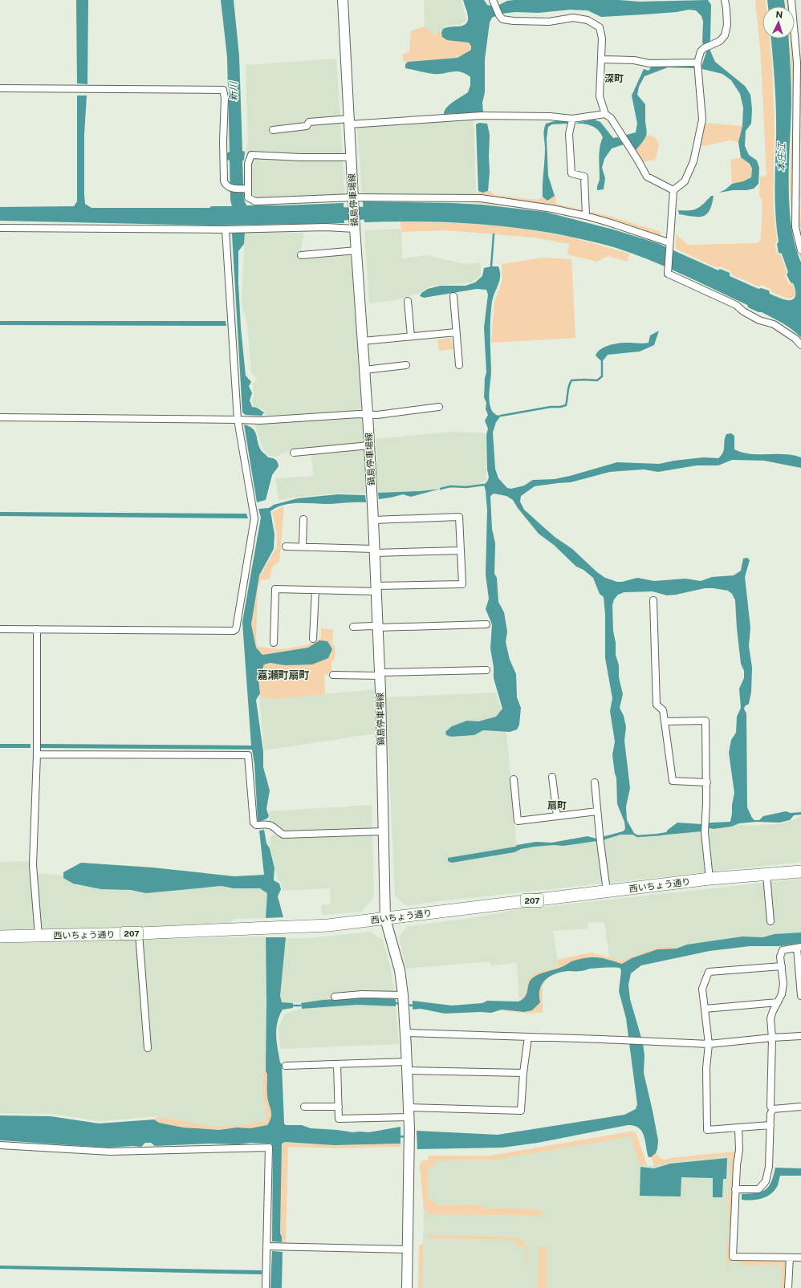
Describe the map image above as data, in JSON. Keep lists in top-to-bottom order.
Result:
{
  "streets": {
    "highway": ["西いちょう通り", "207"],
    "main road": ["鍋島停車場線"]
  },
  "crossings": [
    ["鍋島停車場線", "西いちょう通り"]
  ],
  "districts": ["深町", "嘉瀬町扇町", "扇町"],
  "water": ["新川", "本庄江"],
  "north": "top"
}
